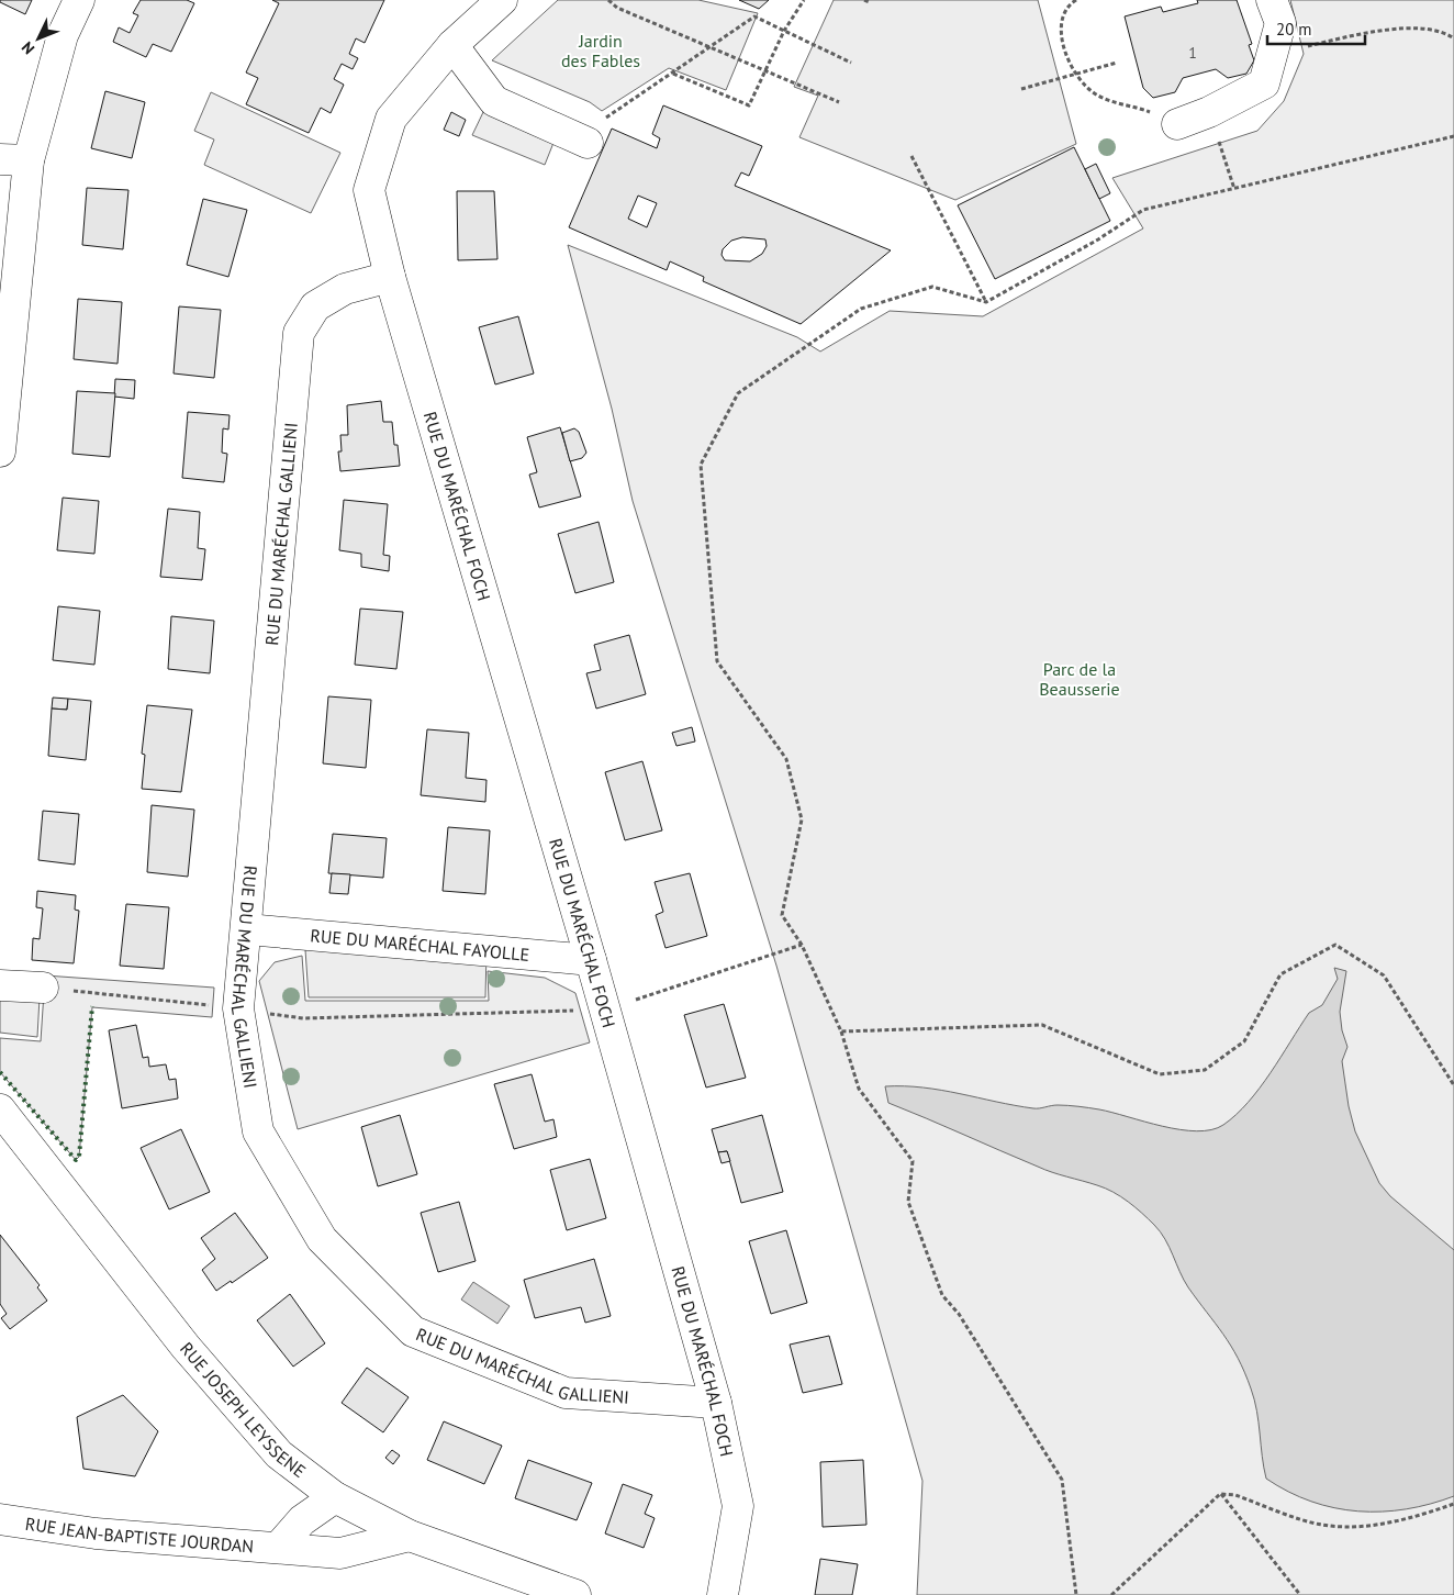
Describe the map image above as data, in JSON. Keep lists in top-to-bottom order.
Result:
{
  "streets": {
    "street": [
      "RUE DU MARÉCHAL FOCH",
      "RUE DU MARÉCHAL GALLIENI",
      "RUE DU MARÉCHAL FAYOLLE",
      "RUE JOSEPH LEYSSENE",
      "RUE JEAN-BAPTISTE JOURDAN"
    ]
  },
  "crossings": [
    ["RUE DU MARÉCHAL FOCH", "RUE DU MARÉCHAL GALLIENI"],
    ["RUE DU MARÉCHAL FOCH", "RUE DU MARÉCHAL FAYOLLE"],
    ["RUE DU MARÉCHAL GALLIENI", "RUE DU MARÉCHAL FAYOLLE"],
    ["RUE JOSEPH LEYSSENE", "RUE JEAN-BAPTISTE JOURDAN"]
  ],
  "parks": ["Jardin des Fables", "Parc de la Beausserie"],
  "house_numbers": ["1"],
  "scale_bar": "20 m",
  "north": "bottom left"
}
